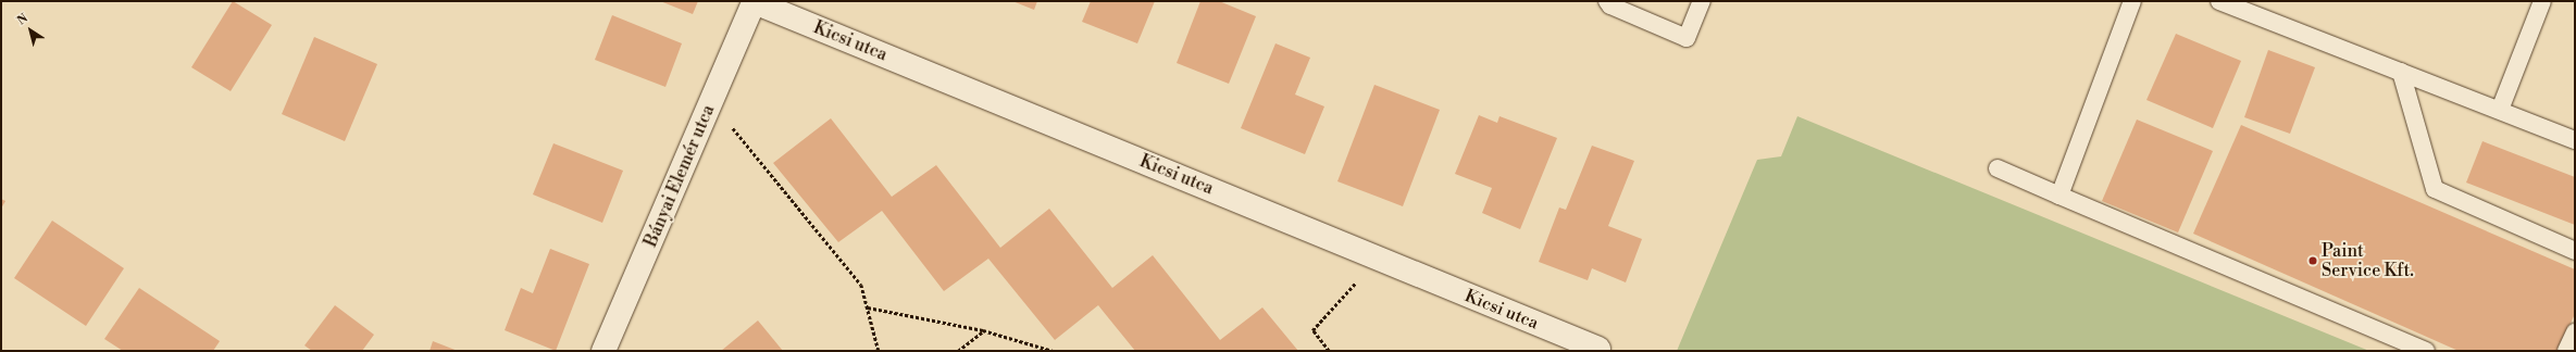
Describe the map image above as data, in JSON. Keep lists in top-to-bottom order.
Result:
{
  "streets": {
    "street": ["Kicsi utca", "Bányai Elemér utca"]
  },
  "crossings": [
    ["Kicsi utca", "Bányai Elemér utca"]
  ],
  "places": ["Paint Service Kft."],
  "north": "top left"
}
